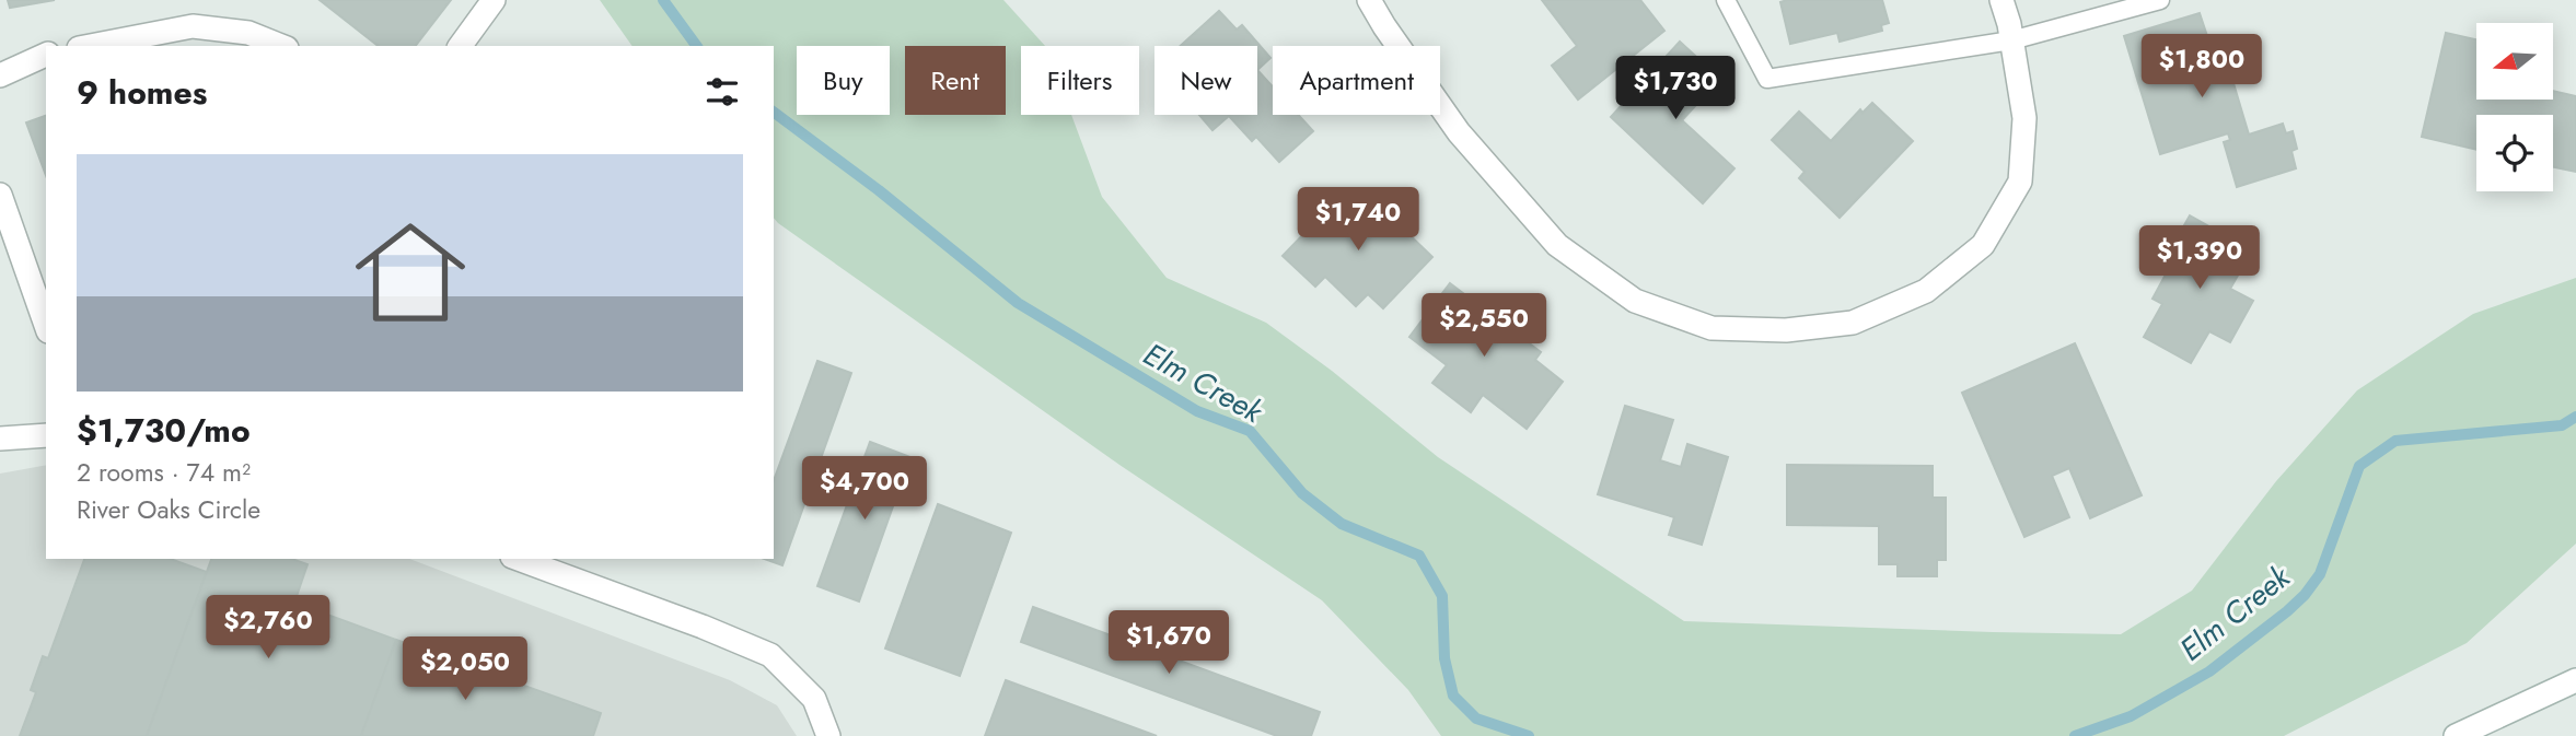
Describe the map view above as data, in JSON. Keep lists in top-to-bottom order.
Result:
{
  "water": ["Elm Creek"],
  "north": "left",
  "page": {
    "price": [
      "$1,800",
      "$1,730",
      "$1,740",
      "$1,390",
      "$2,550",
      "$4,700",
      "$2,760",
      "$1,670",
      "$2,050"
    ],
    "chip": [
      "Buy",
      "Rent",
      "Filters",
      "New",
      "Apartment"
    ],
    "heading": "9 homes",
    "list": [
      {
        "name": "$1,730/mo",
        "note": "2 rooms · 74 m² · River Oaks Circle"
      }
    ]
  }
}
